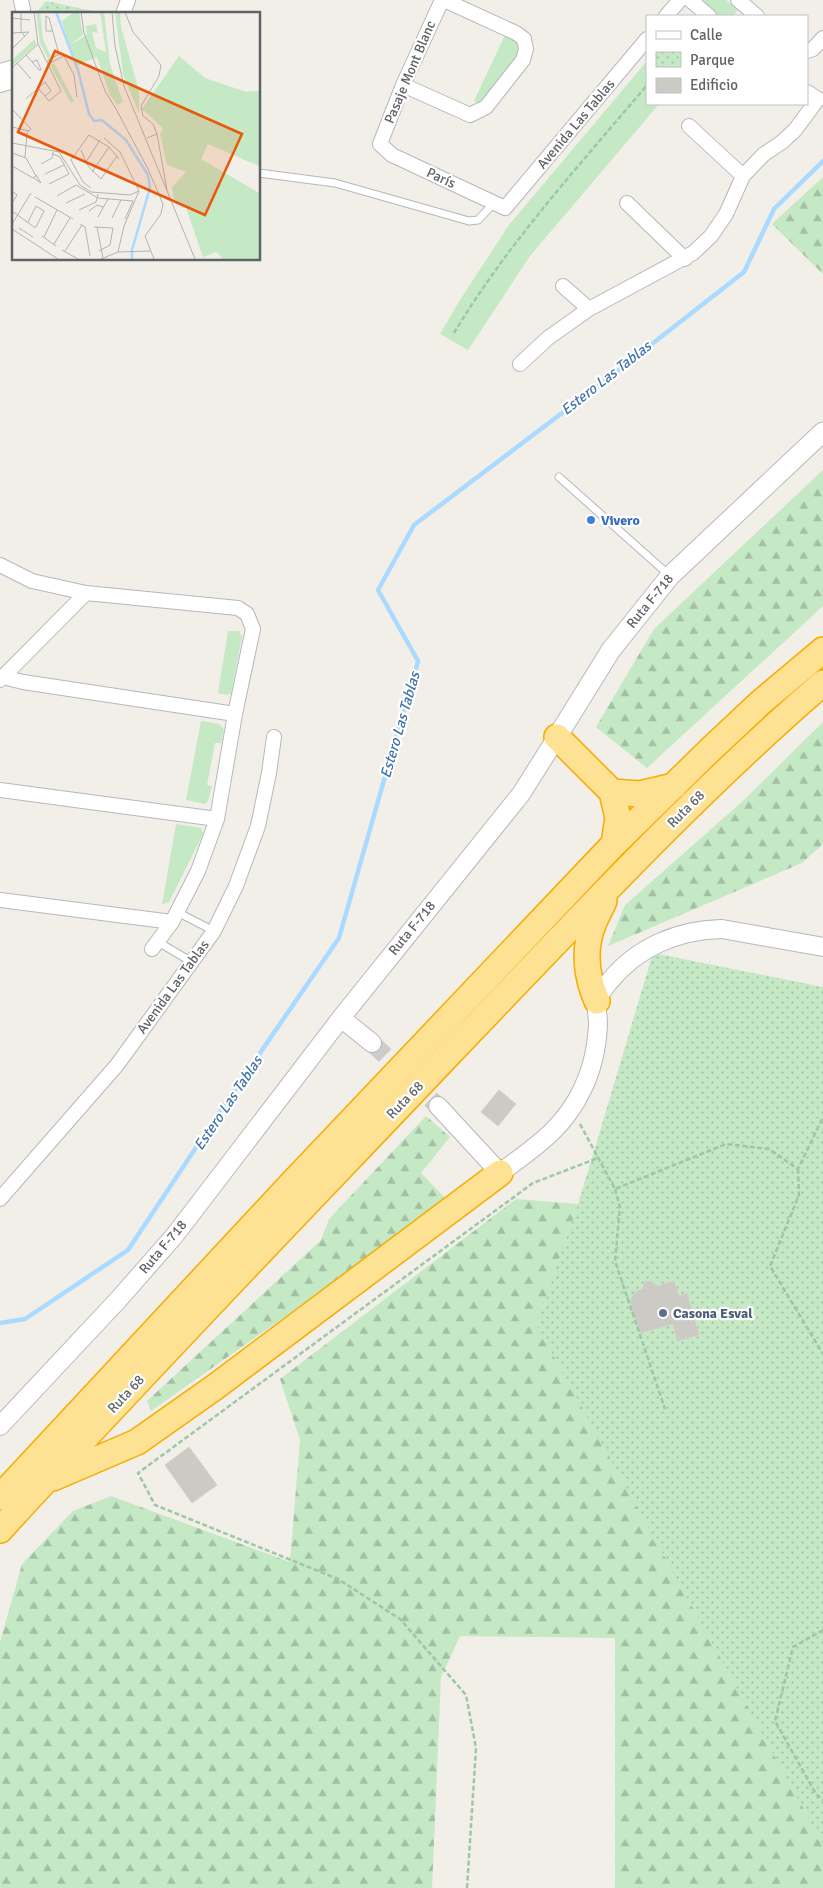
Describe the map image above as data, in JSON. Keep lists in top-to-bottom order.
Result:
{
  "streets": {
    "highway": ["Ruta 68"],
    "main road": ["Ruta F-718"],
    "street": ["Pasaje Mont Blanc", "Avenida Las Tablas", "París"]
  },
  "crossings": [
    ["Pasaje Mont Blanc", "París"],
    ["Avenida Las Tablas", "París"]
  ],
  "water": ["Estero Las Tablas"],
  "places": ["Vivero", "Casona Esval"],
  "legend": ["Calle", "Parque", "Edificio"]
}
